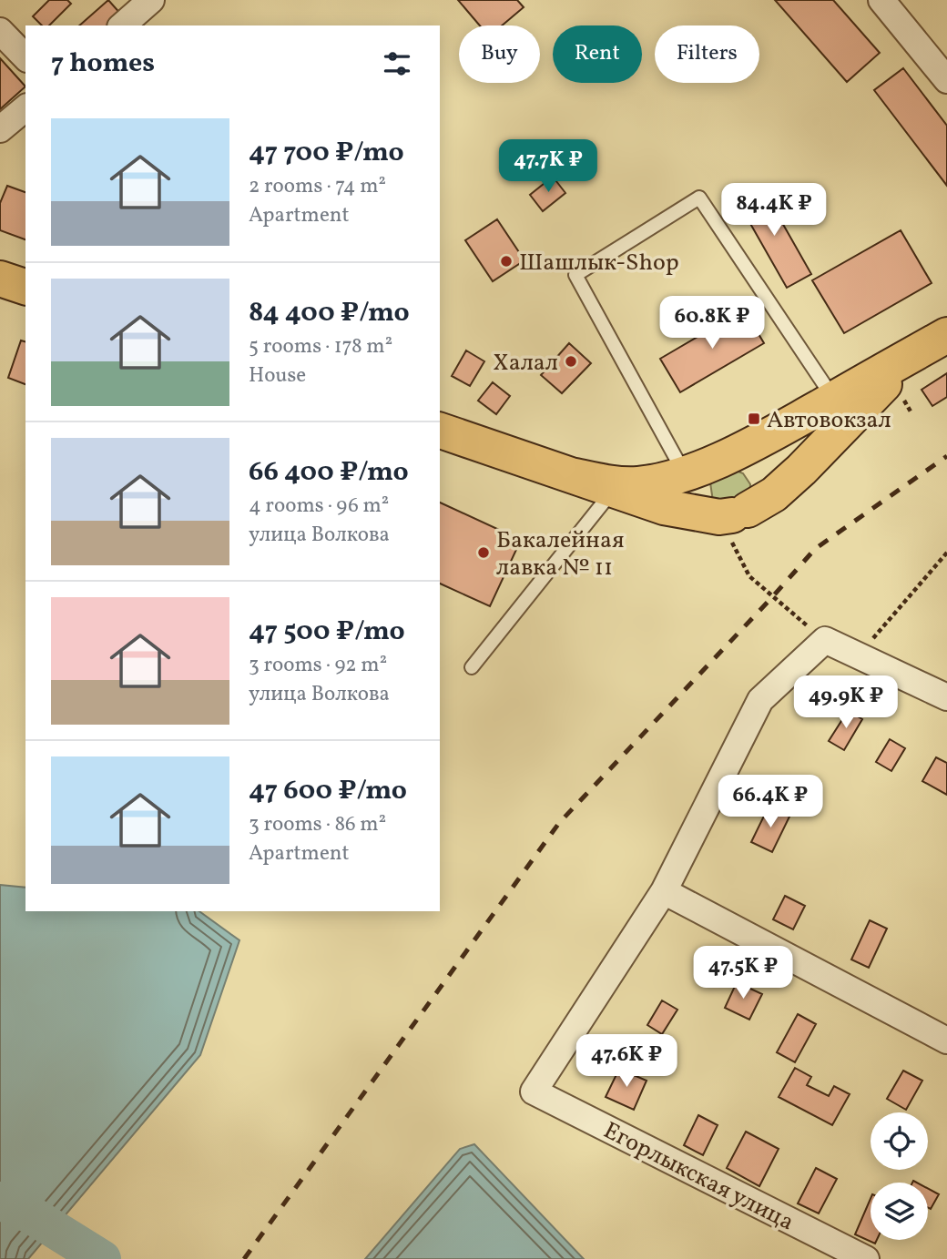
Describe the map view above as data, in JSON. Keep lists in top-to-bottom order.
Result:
{
  "streets": {
    "street": ["Егорлыкская улица"]
  },
  "places": {
    "other": ["Шашлык-Shop", "Халал", "Бакалейная лавка № 11"],
    "transit": ["Автовокзал"]
  },
  "page": {
    "chip": ["Buy", "Rent", "Filters"],
    "heading": "7 homes",
    "list": [
      {
        "name": "47 700 ₽/mo",
        "note": "2 rooms · 74 m² · Apartment"
      },
      {
        "name": "84 400 ₽/mo",
        "note": "5 rooms · 178 m² · House"
      },
      {
        "name": "66 400 ₽/mo",
        "note": "4 rooms · 96 m² · улица Волкова"
      },
      {
        "name": "47 500 ₽/mo",
        "note": "3 rooms · 92 m² · улица Волкова"
      },
      {
        "name": "47 600 ₽/mo",
        "note": "3 rooms · 86 m² · Apartment"
      }
    ],
    "price": [
      "47.7K ₽",
      "84.4K ₽",
      "60.8K ₽",
      "49.9K ₽",
      "66.4K ₽",
      "47.5K ₽",
      "47.6K ₽"
    ]
  }
}
